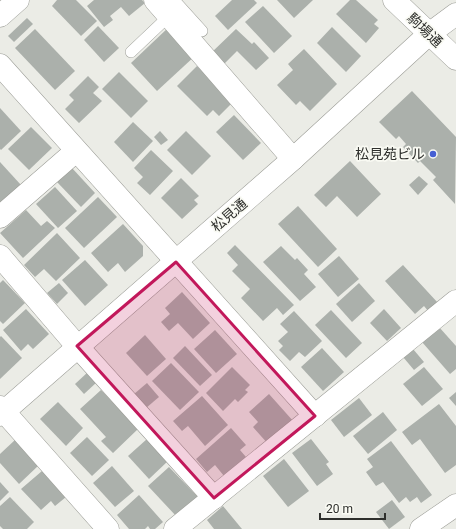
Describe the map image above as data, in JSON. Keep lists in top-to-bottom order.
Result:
{
  "streets": {
    "street": ["駒場通", "松見通"]
  },
  "crossings": [
    ["駒場通", "松見通"]
  ],
  "places": ["松見苑ビル"],
  "scale_bar": "20 m"
}
